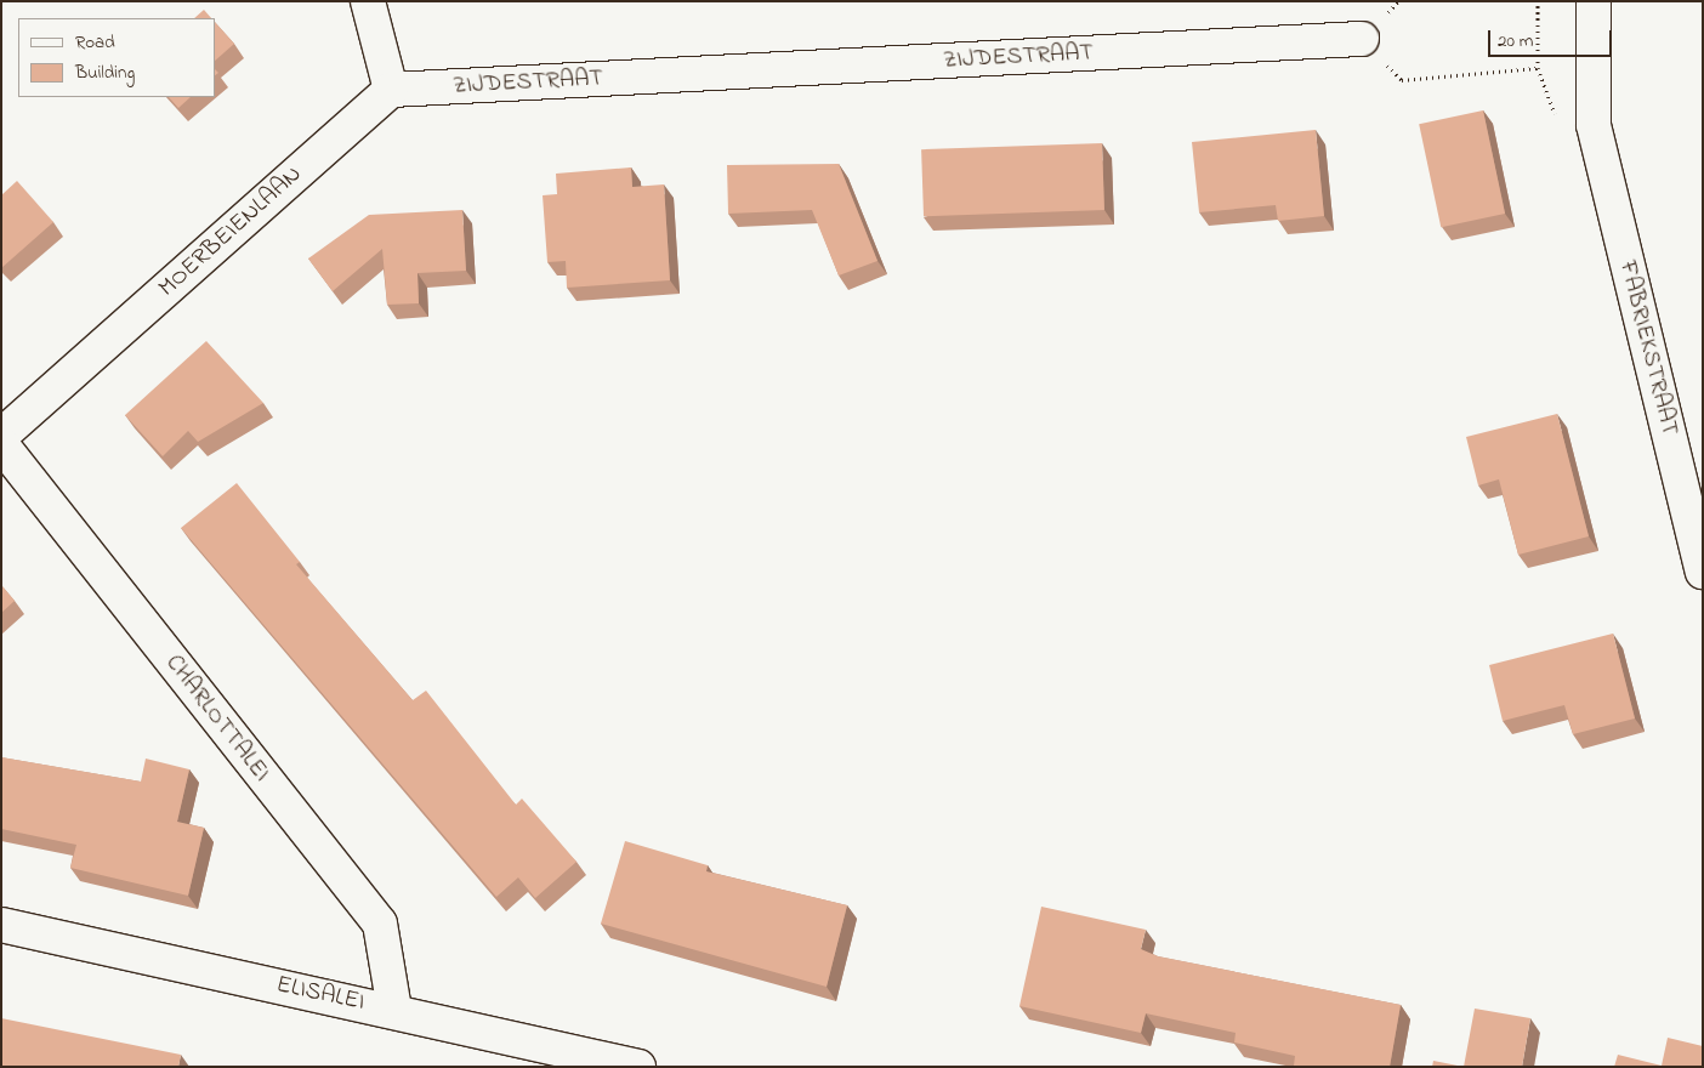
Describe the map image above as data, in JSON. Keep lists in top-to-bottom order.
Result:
{
  "streets": {
    "street": [
      "ZIJDESTRAAT",
      "MOERBEIENLAAN",
      "FABRIEKSTRAAT",
      "CHARLOTTALEI",
      "ELISALEI"
    ]
  },
  "crossings": [
    ["ZIJDESTRAAT", "MOERBEIENLAAN"],
    ["CHARLOTTALEI", "ELISALEI"]
  ],
  "legend": ["Road", "Building"],
  "scale_bar": "20 m"
}
